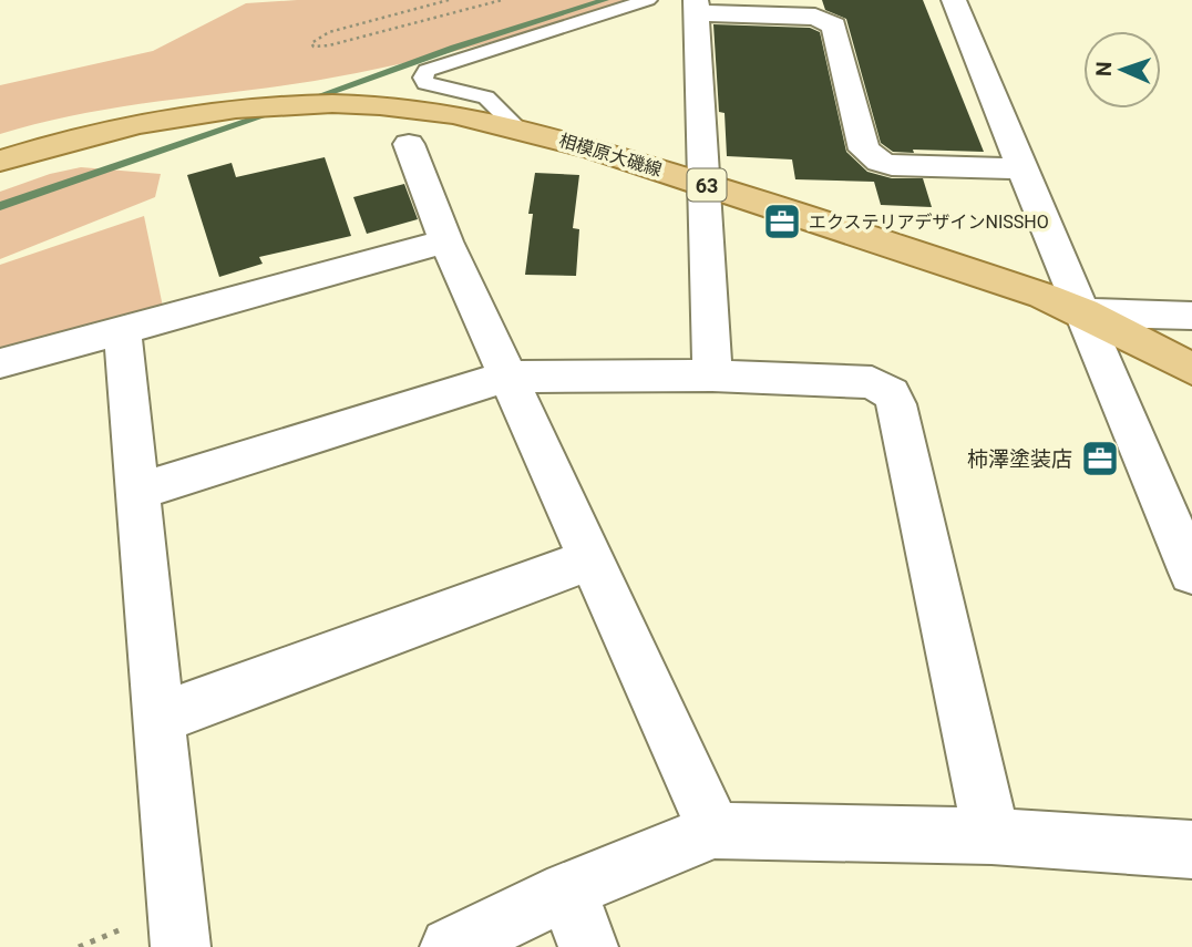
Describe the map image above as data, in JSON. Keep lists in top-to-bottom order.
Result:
{
  "streets": {
    "main road": ["相模原大磯線", "63"]
  },
  "places": {
    "office": ["エクステリアデザインNISSHO", "柿澤塗装店"]
  },
  "north": "left"
}
